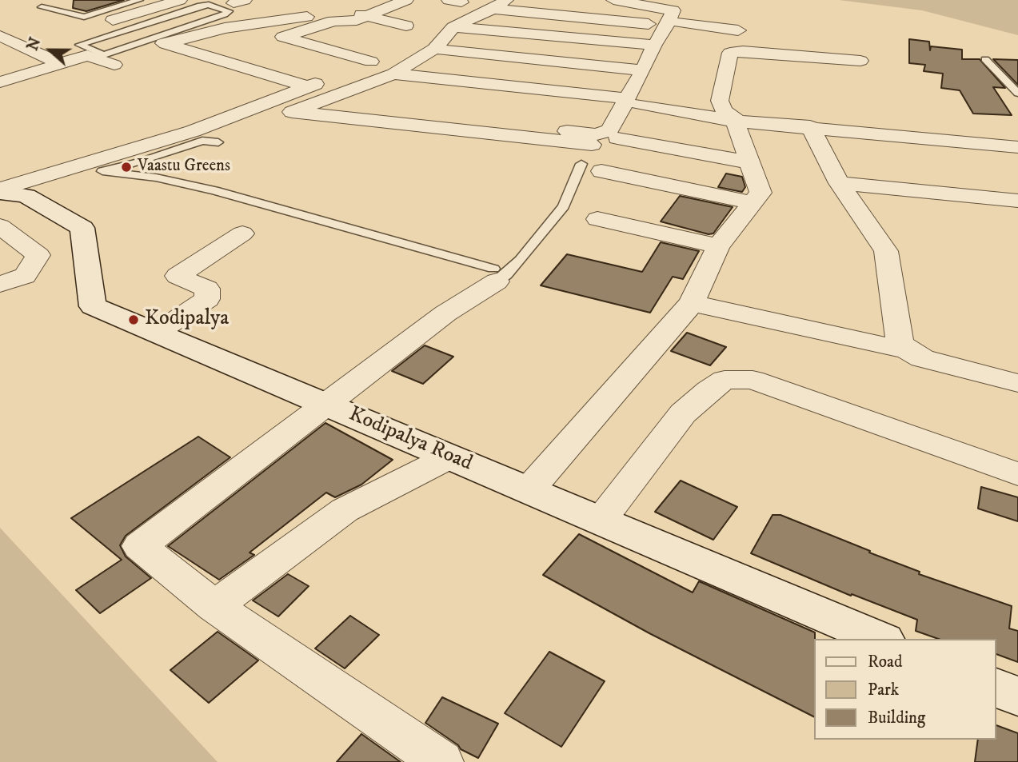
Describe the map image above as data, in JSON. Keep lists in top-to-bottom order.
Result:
{
  "streets": {
    "main road": ["Kodipalya Road"]
  },
  "places": ["Vaastu Greens", "Kodipalya"],
  "legend": ["Road", "Park", "Building"],
  "north": "left"
}
